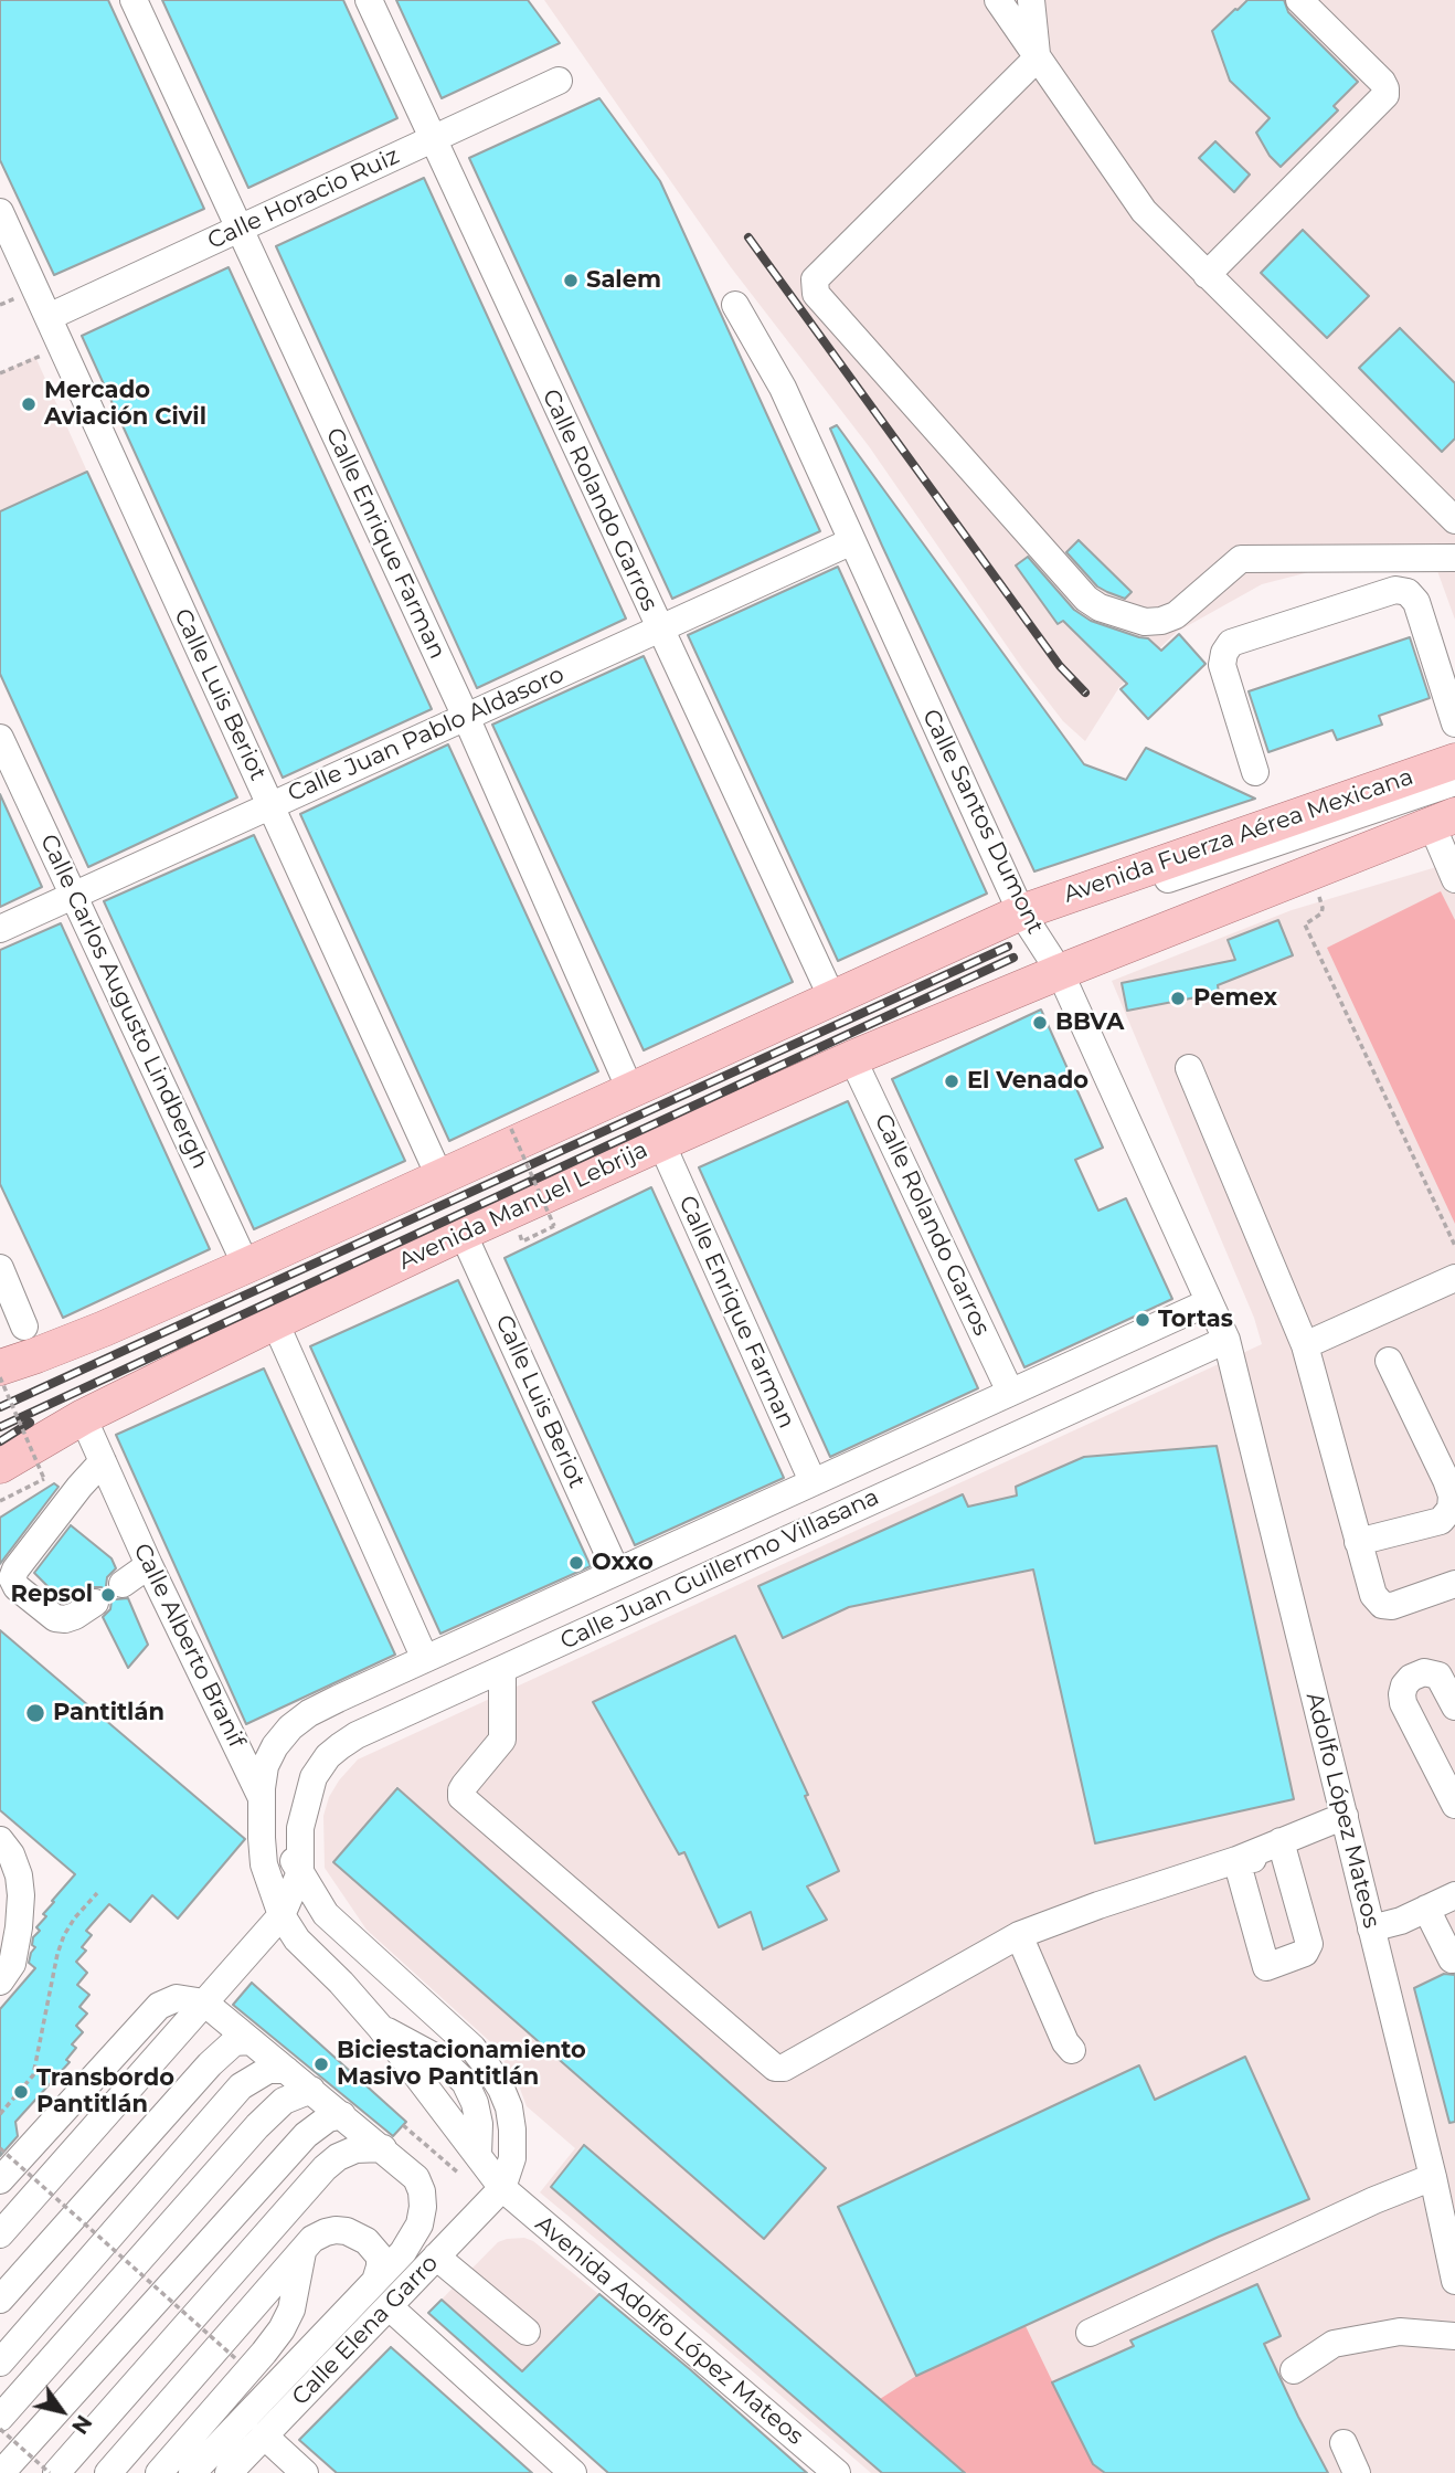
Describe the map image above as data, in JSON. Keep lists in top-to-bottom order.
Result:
{
  "streets": {
    "main road": ["Avenida Fuerza Aérea Mexicana", "Avenida Manuel Lebrija"],
    "street": [
      "Calle Horacio Ruiz",
      "Calle Rolando Garros",
      "Calle Enrique Farman",
      "Calle Luis Beriot",
      "Calle Juan Pablo Aldasoro",
      "Calle Santos Dumont",
      "Calle Carlos Augusto Lindbergh",
      "Calle Juan Guillermo Villasana",
      "Calle Alberto Branif",
      "Adolfo López Mateos",
      "Calle Elena Garro",
      "Avenida Adolfo López Mateos"
    ]
  },
  "crossings": [
    ["Calle Horacio Ruiz", "Calle Rolando Garros"],
    ["Calle Horacio Ruiz", "Calle Enrique Farman"],
    ["Calle Horacio Ruiz", "Calle Luis Beriot"],
    ["Calle Rolando Garros", "Calle Juan Pablo Aldasoro"],
    ["Calle Rolando Garros", "Avenida Manuel Lebrija"],
    ["Calle Rolando Garros", "Calle Juan Guillermo Villasana"],
    ["Calle Enrique Farman", "Calle Juan Pablo Aldasoro"],
    ["Calle Enrique Farman", "Avenida Manuel Lebrija"],
    ["Calle Enrique Farman", "Calle Juan Guillermo Villasana"],
    ["Calle Luis Beriot", "Calle Juan Pablo Aldasoro"],
    ["Calle Luis Beriot", "Avenida Manuel Lebrija"],
    ["Calle Luis Beriot", "Calle Juan Guillermo Villasana"],
    ["Calle Juan Pablo Aldasoro", "Calle Santos Dumont"],
    ["Calle Juan Pablo Aldasoro", "Calle Carlos Augusto Lindbergh"],
    ["Calle Santos Dumont", "Avenida Fuerza Aérea Mexicana"],
    ["Calle Santos Dumont", "Avenida Manuel Lebrija"],
    ["Calle Santos Dumont", "Calle Juan Guillermo Villasana"],
    ["Calle Santos Dumont", "Adolfo López Mateos"],
    ["Avenida Manuel Lebrija", "Calle Alberto Branif"],
    ["Calle Juan Guillermo Villasana", "Calle Alberto Branif"],
    ["Calle Juan Guillermo Villasana", "Adolfo López Mateos"],
    ["Calle Juan Guillermo Villasana", "Avenida Adolfo López Mateos"],
    ["Calle Alberto Branif", "Avenida Adolfo López Mateos"],
    ["Calle Elena Garro", "Avenida Adolfo López Mateos"]
  ],
  "places": [
    "Salem",
    "Mercado Aviación Civil",
    "Pemex",
    "BBVA",
    "El Venado",
    "Tortas",
    "Oxxo",
    "Repsol",
    "Pantitlán",
    "Biciestacionamiento Masivo Pantitlán",
    "Transbordo Pantitlán"
  ],
  "north": "bottom right"
}
